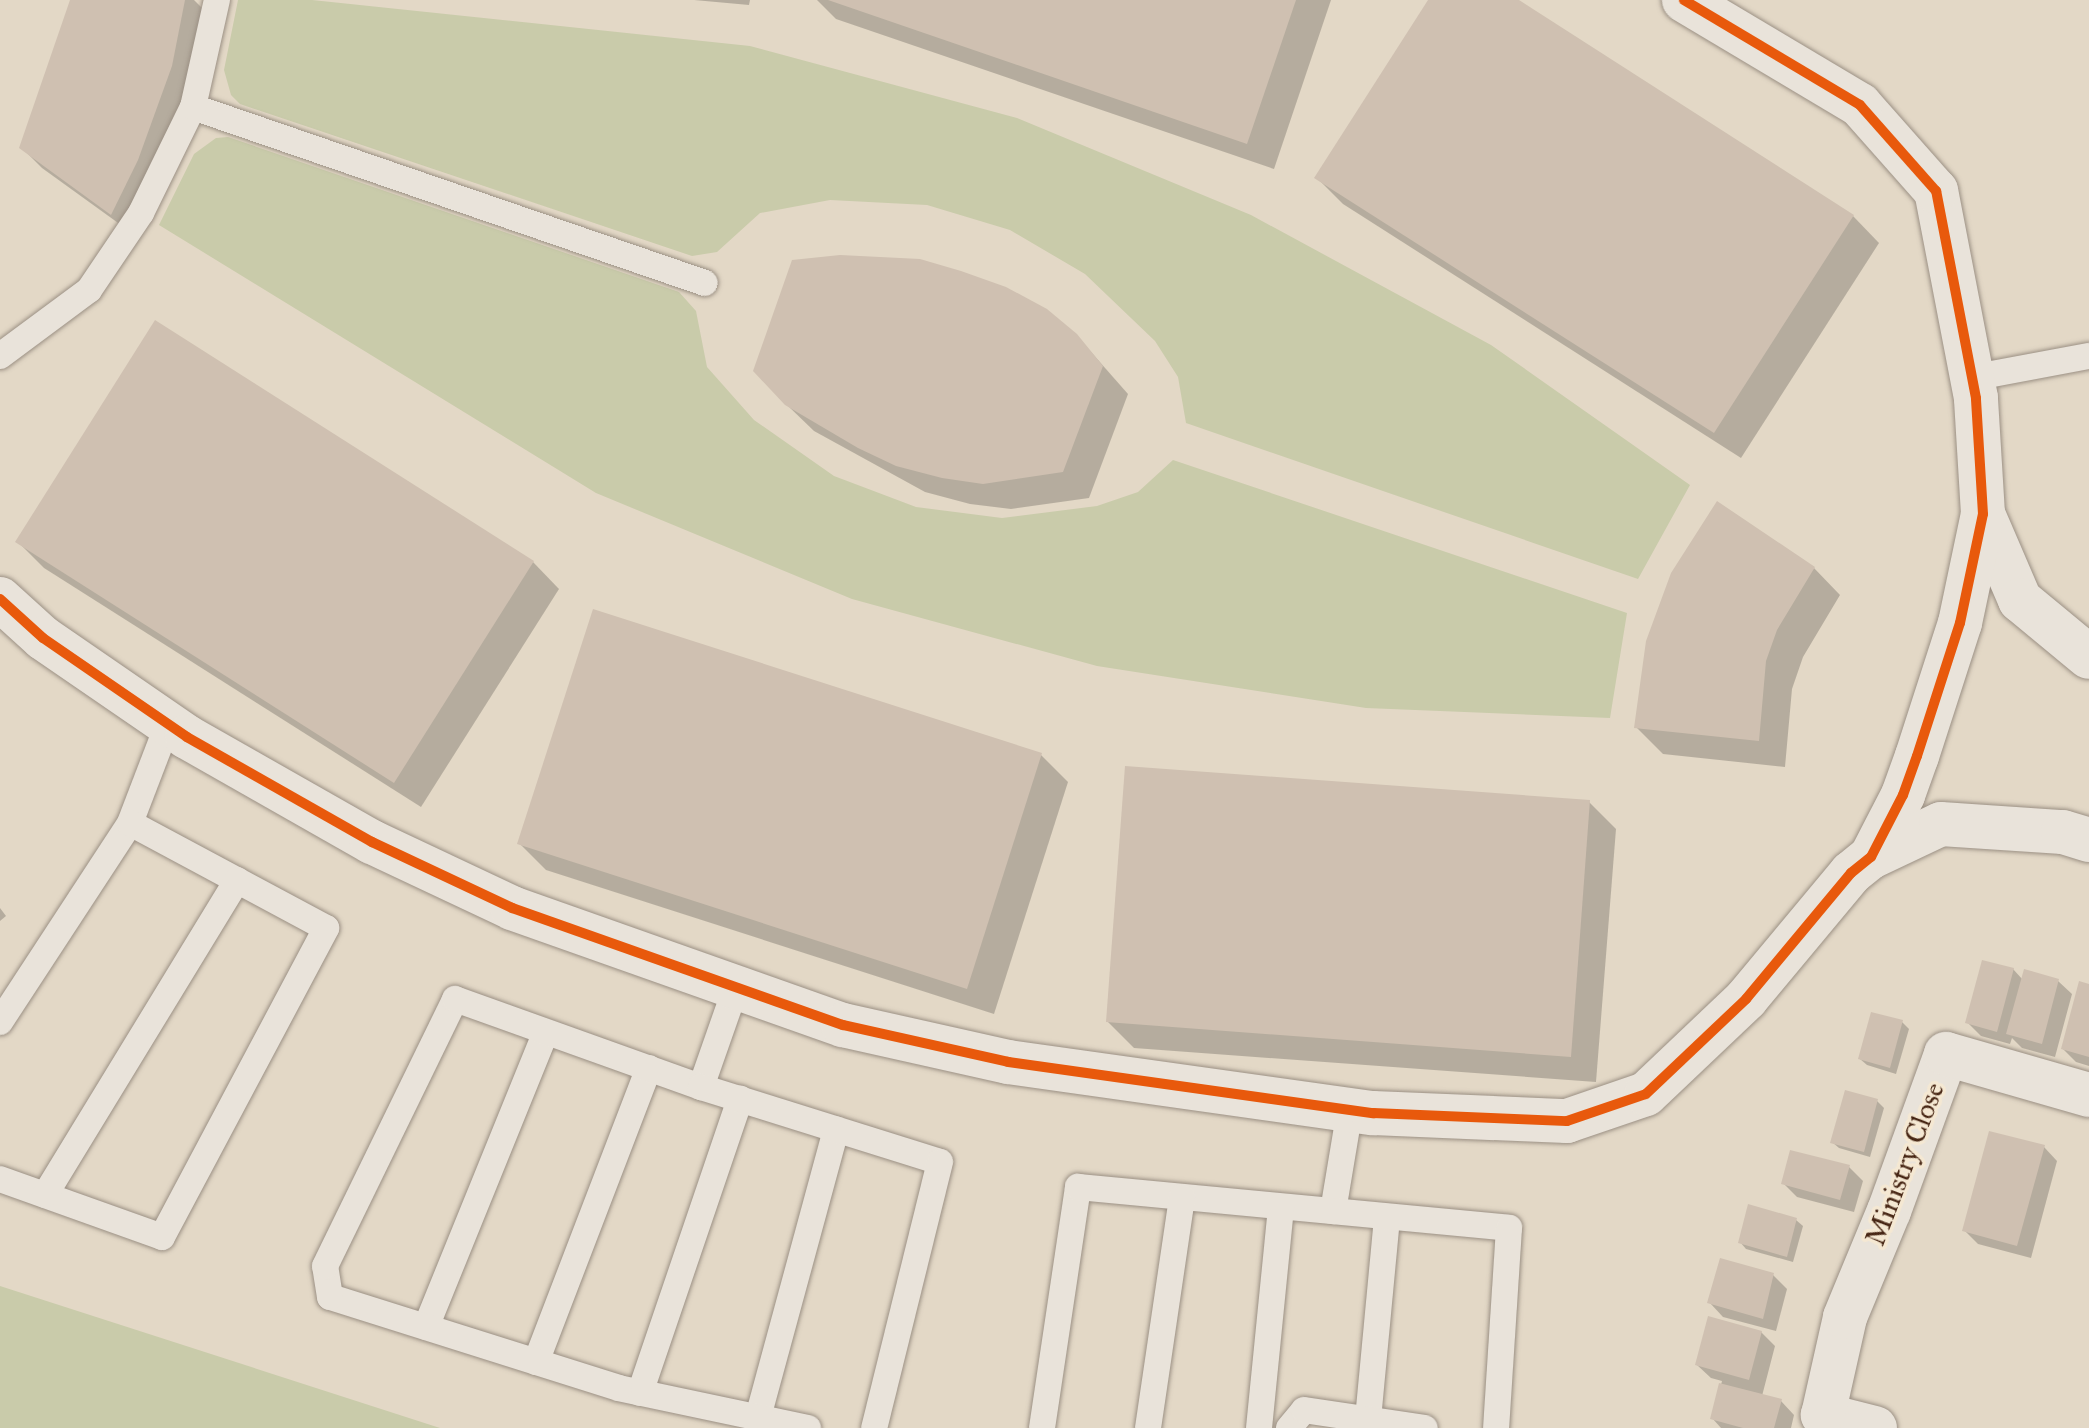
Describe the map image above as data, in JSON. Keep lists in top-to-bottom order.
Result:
{
  "streets": {
    "street": ["Ministry Close"]
  }
}
